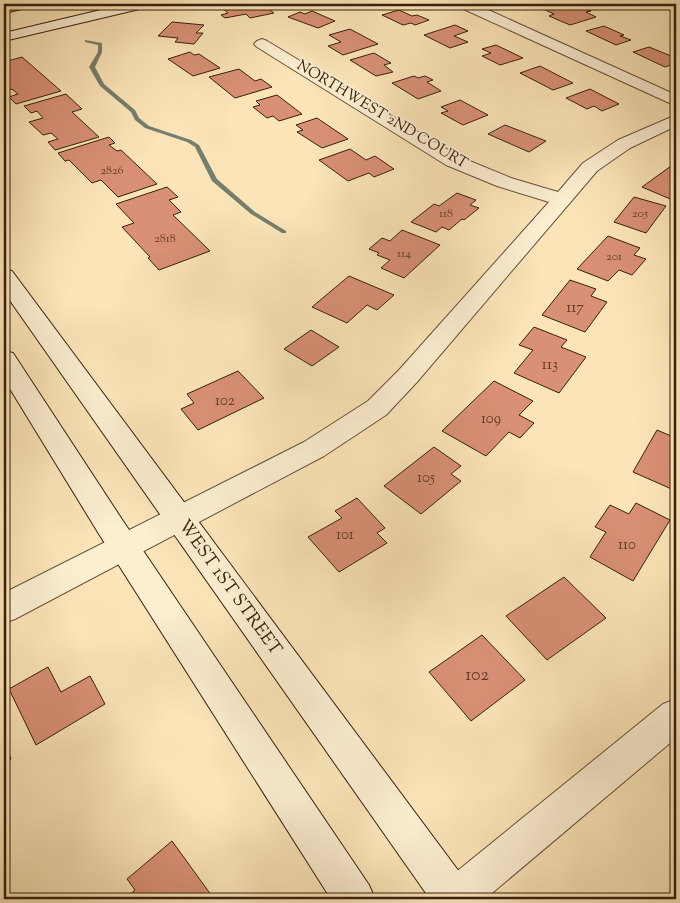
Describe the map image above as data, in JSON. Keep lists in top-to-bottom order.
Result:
{
  "streets": {
    "street": ["NORTHWEST 2ND COURT", "WEST 1ST STREET"]
  },
  "house_numbers": [
    "2826",
    "118",
    "205",
    "2818",
    "114",
    "201",
    "117",
    "113",
    "102",
    "109",
    "105",
    "101",
    "110",
    "102"
  ]
}
